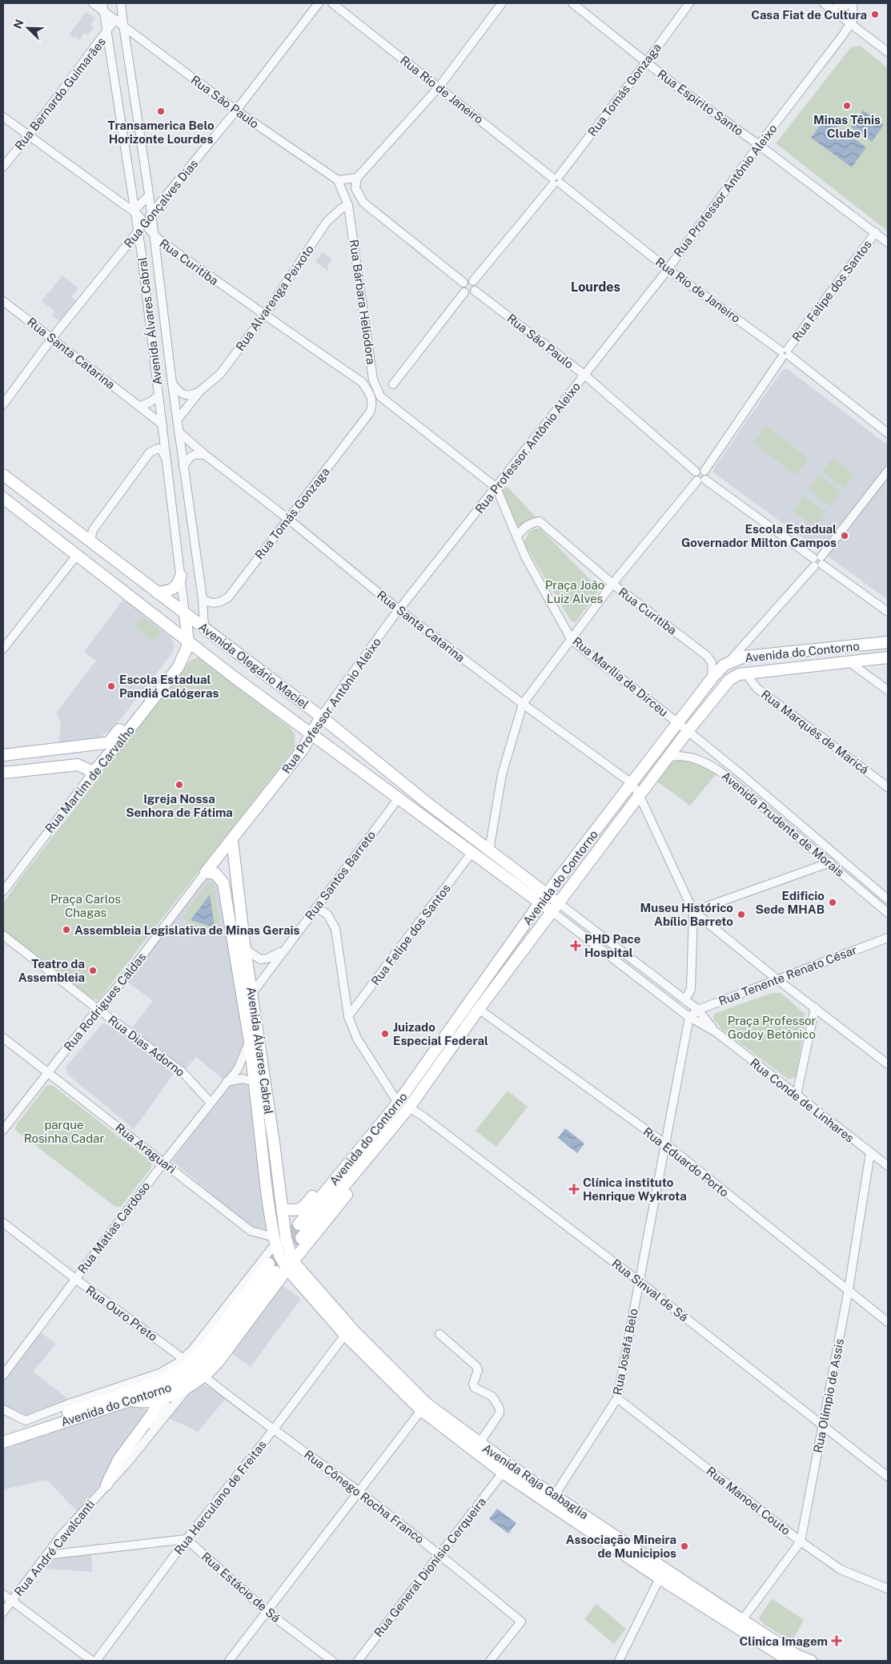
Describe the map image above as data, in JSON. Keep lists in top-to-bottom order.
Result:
{
  "streets": {
    "main road": [
      "Rua Professor Antônio Aleixo",
      "Avenida Álvares Cabral",
      "Avenida do Contorno",
      "Avenida Olegário Maciel",
      "Rua Martim de Carvalho",
      "Avenida Raja Gabaglia"
    ],
    "street": [
      "Rua Rio de Janeiro",
      "Rua Tomás Gonzaga",
      "Rua Bernardo Guimarães",
      "Rua São Paulo",
      "Rua Espírito Santo",
      "Rua Gonçalves Dias",
      "Rua Curitiba",
      "Rua Felipe dos Santos",
      "Rua Alvarenga Peixoto",
      "Rua Bárbara Heliodora",
      "Rua Santa Catarina",
      "Rua Marília de Dirceu",
      "Rua Marquês de Maricá",
      "Avenida Prudente de Morais",
      "Rua Santos Barreto",
      "Rua Tenente Renato César",
      "Rua Rodrigues Caldas",
      "Rua Dias Adorno",
      "Rua Conde de Linhares",
      "Rua Araguari",
      "Rua Eduardo Porto",
      "Rua Matias Cardoso",
      "Rua Sinval de Sá",
      "Rua Ouro Preto",
      "Rua Josafá Belo",
      "Rua Olímpio de Assis",
      "Rua Cônego Rocha Franco",
      "Rua Herculano de Freitas",
      "Rua Manoel Couto",
      "Rua André Cavalcanti",
      "Rua General Dionísio Cerqueira",
      "Rua Estácio de Sá"
    ]
  },
  "crossings": [
    ["Rua Rio de Janeiro", "Rua Tomás Gonzaga"],
    ["Rua Rio de Janeiro", "Rua Professor Antônio Aleixo"],
    ["Rua Rio de Janeiro", "Rua Felipe dos Santos"],
    ["Rua Tomás Gonzaga", "Rua São Paulo"],
    ["Rua Tomás Gonzaga", "Rua Espírito Santo"],
    ["Rua Tomás Gonzaga", "Rua Curitiba"],
    ["Rua Tomás Gonzaga", "Avenida Álvares Cabral"],
    ["Rua Tomás Gonzaga", "Rua Santa Catarina"],
    ["Rua Bernardo Guimarães", "Rua São Paulo"],
    ["Rua Bernardo Guimarães", "Rua Curitiba"],
    ["Rua Bernardo Guimarães", "Avenida Álvares Cabral"],
    ["Rua São Paulo", "Rua Professor Antônio Aleixo"],
    ["Rua São Paulo", "Rua Gonçalves Dias"],
    ["Rua São Paulo", "Rua Felipe dos Santos"],
    ["Rua São Paulo", "Avenida Álvares Cabral"],
    ["Rua Espírito Santo", "Rua Professor Antônio Aleixo"],
    ["Rua Espírito Santo", "Rua Felipe dos Santos"],
    ["Rua Professor Antônio Aleixo", "Rua Bárbara Heliodora"],
    ["Rua Professor Antônio Aleixo", "Avenida Álvares Cabral"],
    ["Rua Professor Antônio Aleixo", "Rua Santa Catarina"],
    ["Rua Professor Antônio Aleixo", "Avenida Olegário Maciel"],
    ["Rua Professor Antônio Aleixo", "Rua Marília de Dirceu"],
    ["Rua Professor Antônio Aleixo", "Rua Rodrigues Caldas"],
    ["Rua Gonçalves Dias", "Rua Curitiba"],
    ["Rua Gonçalves Dias", "Avenida Álvares Cabral"],
    ["Rua Gonçalves Dias", "Rua Santa Catarina"],
    ["Rua Curitiba", "Rua Felipe dos Santos"],
    ["Rua Curitiba", "Rua Alvarenga Peixoto"],
    ["Rua Curitiba", "Avenida Álvares Cabral"],
    ["Rua Curitiba", "Avenida do Contorno"],
    ["Rua Curitiba", "Rua Marília de Dirceu"],
    ["Rua Felipe dos Santos", "Rua Santa Catarina"],
    ["Rua Felipe dos Santos", "Avenida Olegário Maciel"],
    ["Rua Felipe dos Santos", "Rua Marília de Dirceu"],
    ["Rua Alvarenga Peixoto", "Rua Bárbara Heliodora"],
    ["Rua Alvarenga Peixoto", "Avenida Álvares Cabral"],
    ["Rua Bárbara Heliodora", "Rua Marília de Dirceu"],
    ["Avenida Álvares Cabral", "Rua Santa Catarina"],
    ["Avenida Álvares Cabral", "Avenida do Contorno"],
    ["Avenida Álvares Cabral", "Avenida Olegário Maciel"],
    ["Avenida Álvares Cabral", "Rua Martim de Carvalho"],
    ["Avenida Álvares Cabral", "Rua Santos Barreto"],
    ["Avenida Álvares Cabral", "Rua Rodrigues Caldas"],
    ["Avenida Álvares Cabral", "Rua Araguari"],
    ["Avenida Álvares Cabral", "Rua Matias Cardoso"],
    ["Avenida Álvares Cabral", "Avenida Raja Gabaglia"],
    ["Rua Santa Catarina", "Avenida do Contorno"],
    ["Avenida do Contorno", "Avenida Olegário Maciel"],
    ["Avenida do Contorno", "Rua Marília de Dirceu"],
    ["Avenida do Contorno", "Rua Marquês de Maricá"],
    ["Avenida do Contorno", "Avenida Prudente de Morais"],
    ["Avenida do Contorno", "Rua Conde de Linhares"],
    ["Avenida do Contorno", "Rua Araguari"],
    ["Avenida do Contorno", "Rua Eduardo Porto"],
    ["Avenida do Contorno", "Rua Sinval de Sá"],
    ["Avenida do Contorno", "Rua Ouro Preto"],
    ["Avenida do Contorno", "Rua André Cavalcanti"],
    ["Avenida Olegário Maciel", "Rua Martim de Carvalho"],
    ["Avenida Olegário Maciel", "Rua Santos Barreto"],
    ["Avenida Olegário Maciel", "Rua Conde de Linhares"],
    ["Rua Marília de Dirceu", "Avenida Prudente de Morais"],
    ["Rua Tenente Renato César", "Rua Conde de Linhares"],
    ["Rua Tenente Renato César", "Rua Josafá Belo"],
    ["Rua Rodrigues Caldas", "Rua Dias Adorno"],
    ["Rua Rodrigues Caldas", "Rua Araguari"],
    ["Rua Dias Adorno", "Rua Matias Cardoso"],
    ["Rua Conde de Linhares", "Rua Josafá Belo"],
    ["Rua Conde de Linhares", "Rua Olímpio de Assis"],
    ["Rua Araguari", "Rua Matias Cardoso"],
    ["Rua Eduardo Porto", "Rua Josafá Belo"],
    ["Rua Eduardo Porto", "Rua Olímpio de Assis"],
    ["Rua Matias Cardoso", "Rua Ouro Preto"],
    ["Rua Sinval de Sá", "Rua Josafá Belo"],
    ["Rua Sinval de Sá", "Rua Olímpio de Assis"],
    ["Rua Josafá Belo", "Avenida Raja Gabaglia"],
    ["Rua Josafá Belo", "Rua Manoel Couto"],
    ["Rua Olímpio de Assis", "Avenida Raja Gabaglia"],
    ["Rua Olímpio de Assis", "Rua Manoel Couto"],
    ["Avenida Raja Gabaglia", "Rua Herculano de Freitas"],
    ["Avenida Raja Gabaglia", "Rua General Dionísio Cerqueira"],
    ["Rua Cônego Rocha Franco", "Rua Herculano de Freitas"],
    ["Rua Cônego Rocha Franco", "Rua General Dionísio Cerqueira"],
    ["Rua Herculano de Freitas", "Rua Estácio de Sá"]
  ],
  "districts": ["Lourdes"],
  "parks": [
    "Praça João Luiz Alves",
    "Praça Carlos Chagas",
    "Praça Professor Godoy Betônico",
    "parque Rosinha Cadar"
  ],
  "places": {
    "other": [
      "Casa Fiat de Cultura",
      "Minas Tênis Clube I",
      "Transamerica Belo Horizonte Lourdes",
      "Escola Estadual Governador Milton Campos",
      "Escola Estadual Pandiá Calógeras",
      "Igreja Nossa Senhora de Fátima",
      "Edificio Sede MHAB",
      "Museu Histórico Abílio Barreto",
      "Assembleia Legislativa de Minas Gerais",
      "Teatro da Assembleia",
      "Juizado Especial Federal",
      "Associação Mineira de Municipios"
    ],
    "health": ["PHD Pace Hospital", "Clínica instituto Henrique Wykrota", "Clinica Imagem"]
  },
  "north": "top left"
}
